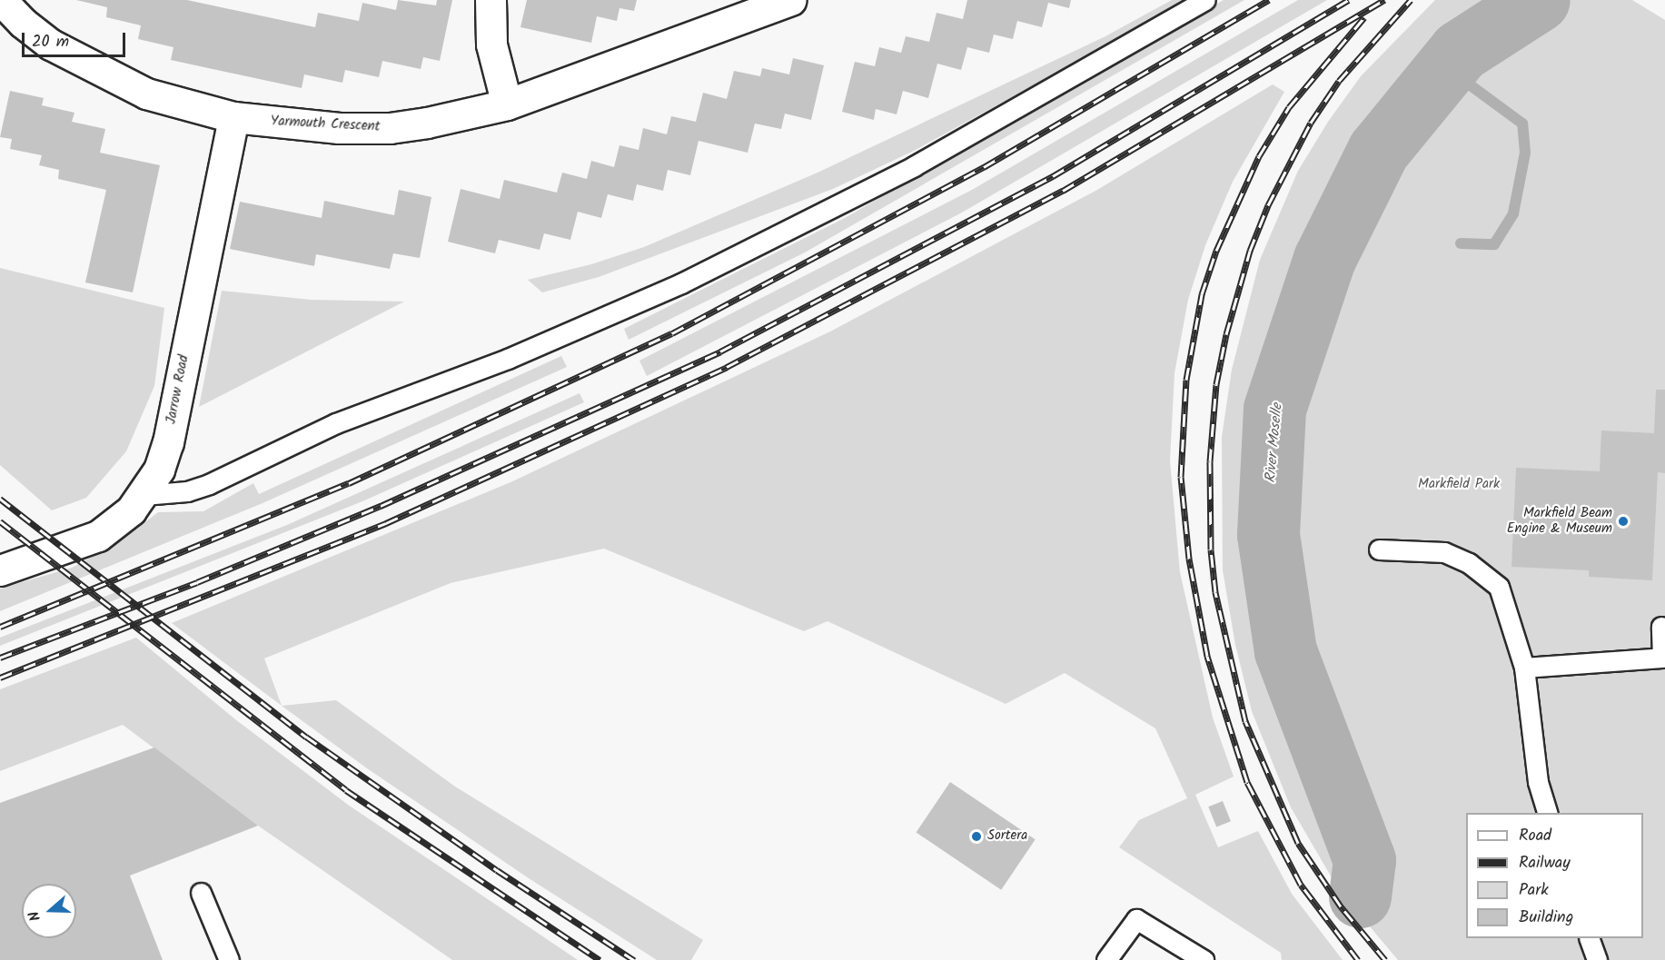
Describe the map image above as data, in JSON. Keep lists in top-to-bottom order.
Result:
{
  "streets": {
    "street": ["Yarmouth Crescent", "Jarrow Road"]
  },
  "crossings": [
    ["Yarmouth Crescent", "Jarrow Road"]
  ],
  "water": ["River Moselle"],
  "parks": ["Markfield Park"],
  "places": ["Markfield Beam Engine & Museum", "Sortera"],
  "legend": [
    "Road",
    "Railway",
    "Park",
    "Building"
  ],
  "scale_bar": "20 m",
  "north": "left"
}
